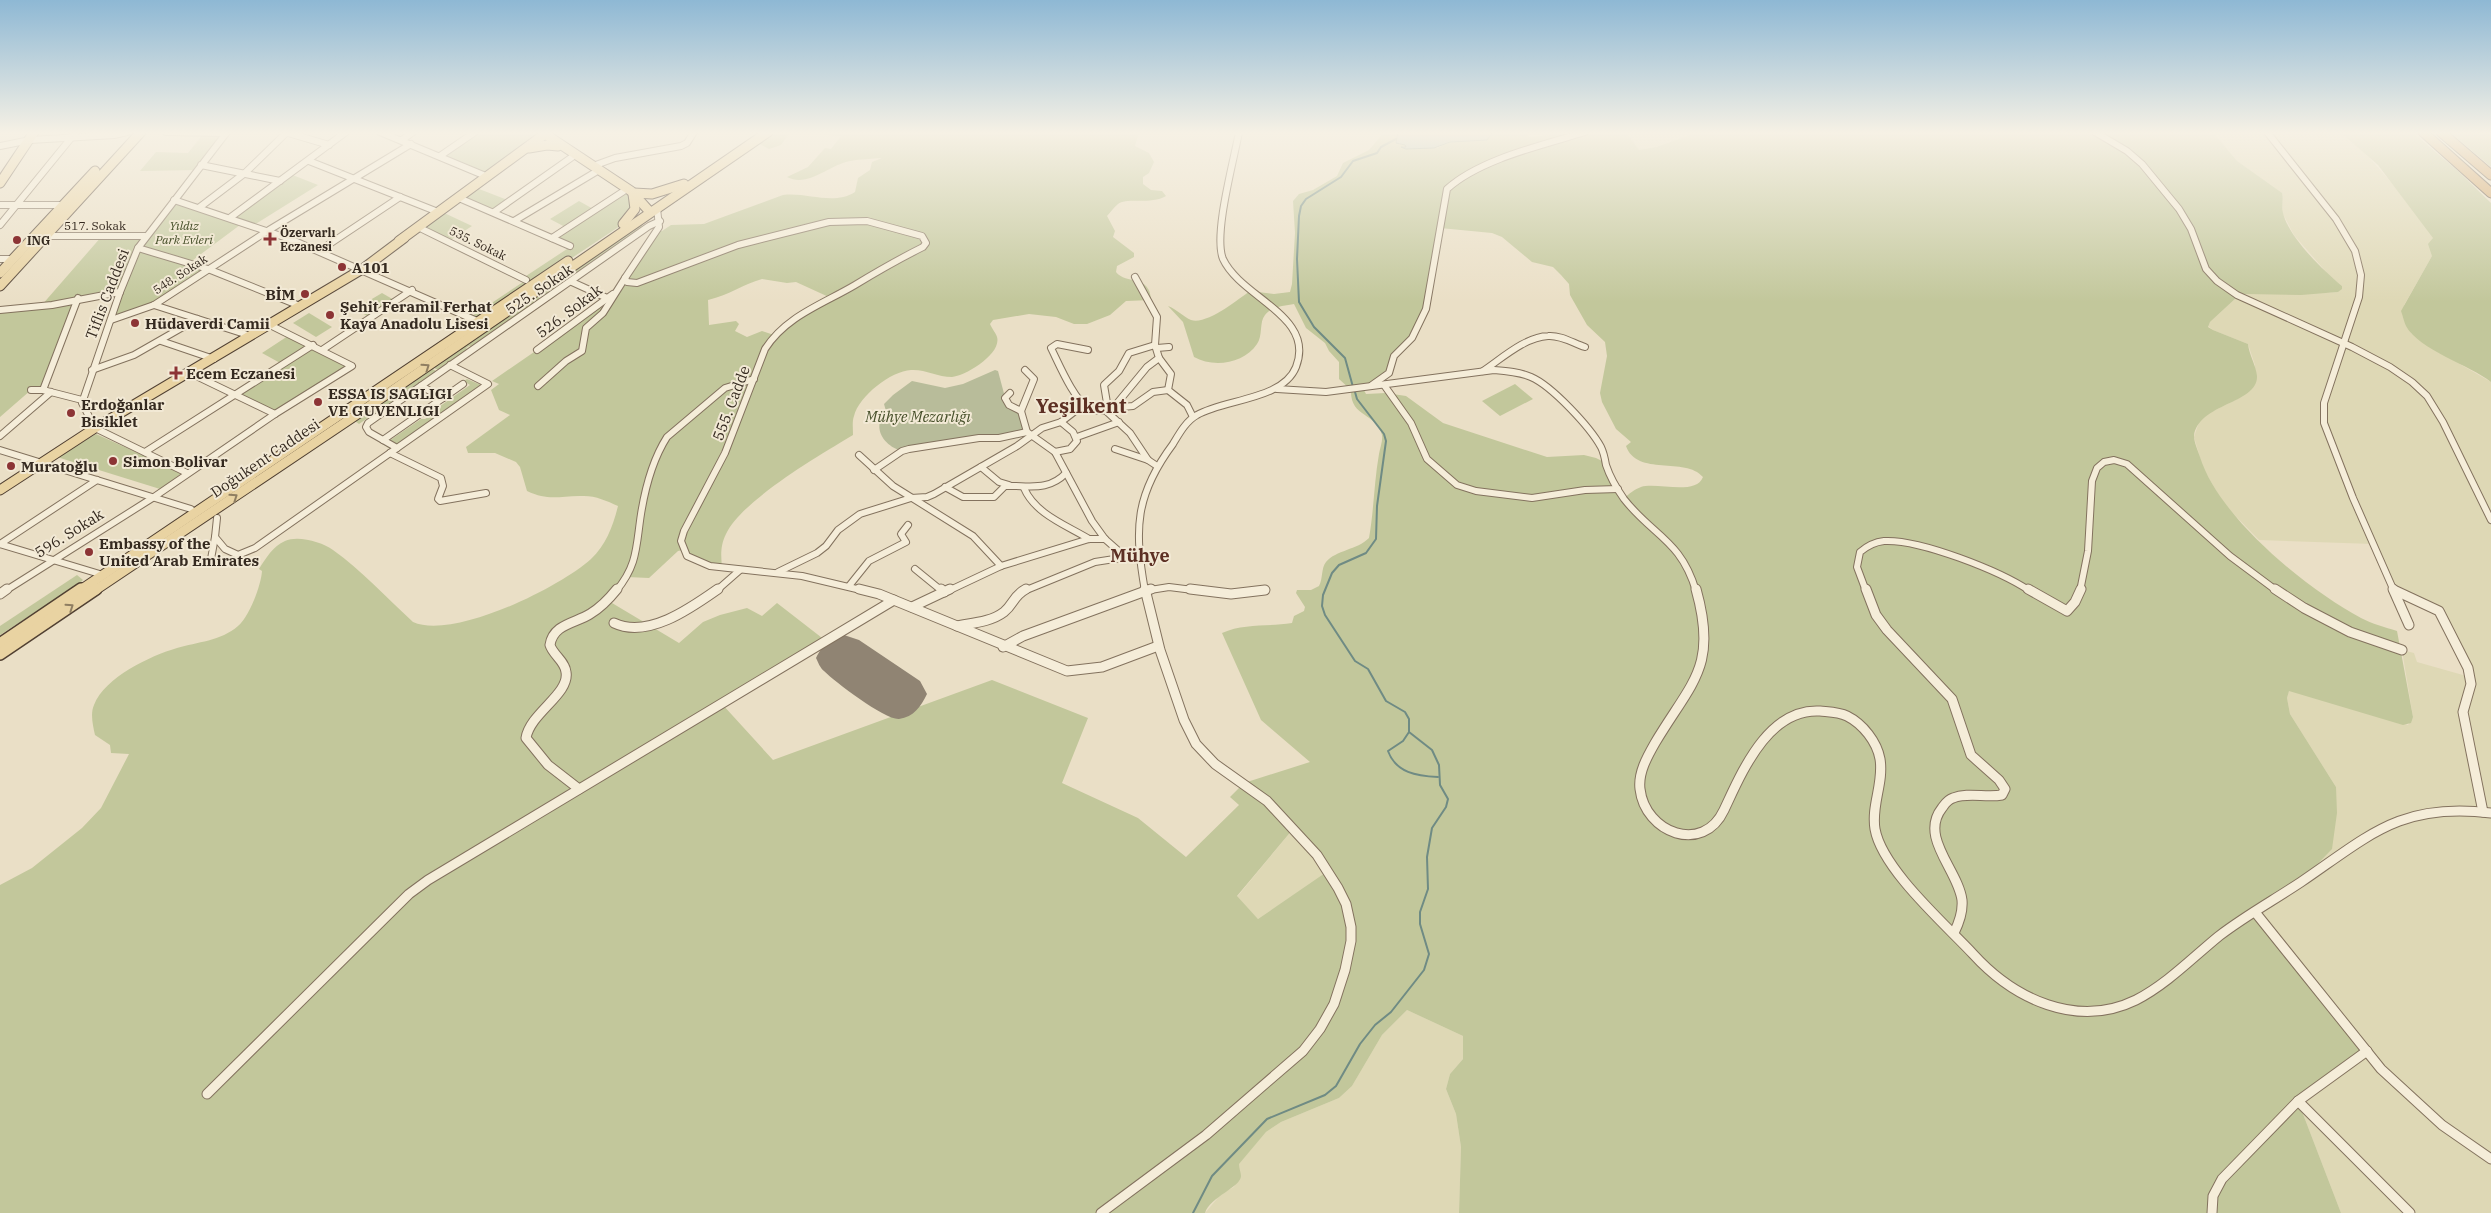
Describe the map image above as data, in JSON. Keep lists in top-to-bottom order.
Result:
{
  "streets": {
    "main road": ["Doğukent Caddesi"],
    "street": [
      "517. Sokak",
      "535. Sokak",
      "548. Sokak",
      "525. Sokak",
      "Tiflis Caddesi",
      "526. Sokak",
      "555. Cadde",
      "596. Sokak"
    ]
  },
  "crossings": [
    ["517. Sokak", "Tiflis Caddesi"],
    ["548. Sokak", "Tiflis Caddesi"]
  ],
  "districts": ["Yeşilkent", "Mühye"],
  "parks": ["Yıldız Park Evleri", "Mühye Mezarlığı"],
  "places": {
    "health": ["Özervarlı Eczanesi", "Ecem Eczanesi"],
    "other": [
      "ING",
      "A101",
      "BİM",
      "Şehit Feramil Ferhat Kaya Anadolu Lisesi",
      "Hüdaverdi Camii",
      "ESSA IS SAGLIGI VE GUVENLIGI",
      "Erdoğanlar Bisiklet",
      "Simon Bolivar",
      "Muratoğlu",
      "Embassy of the United Arab Emirates"
    ]
  }
}
